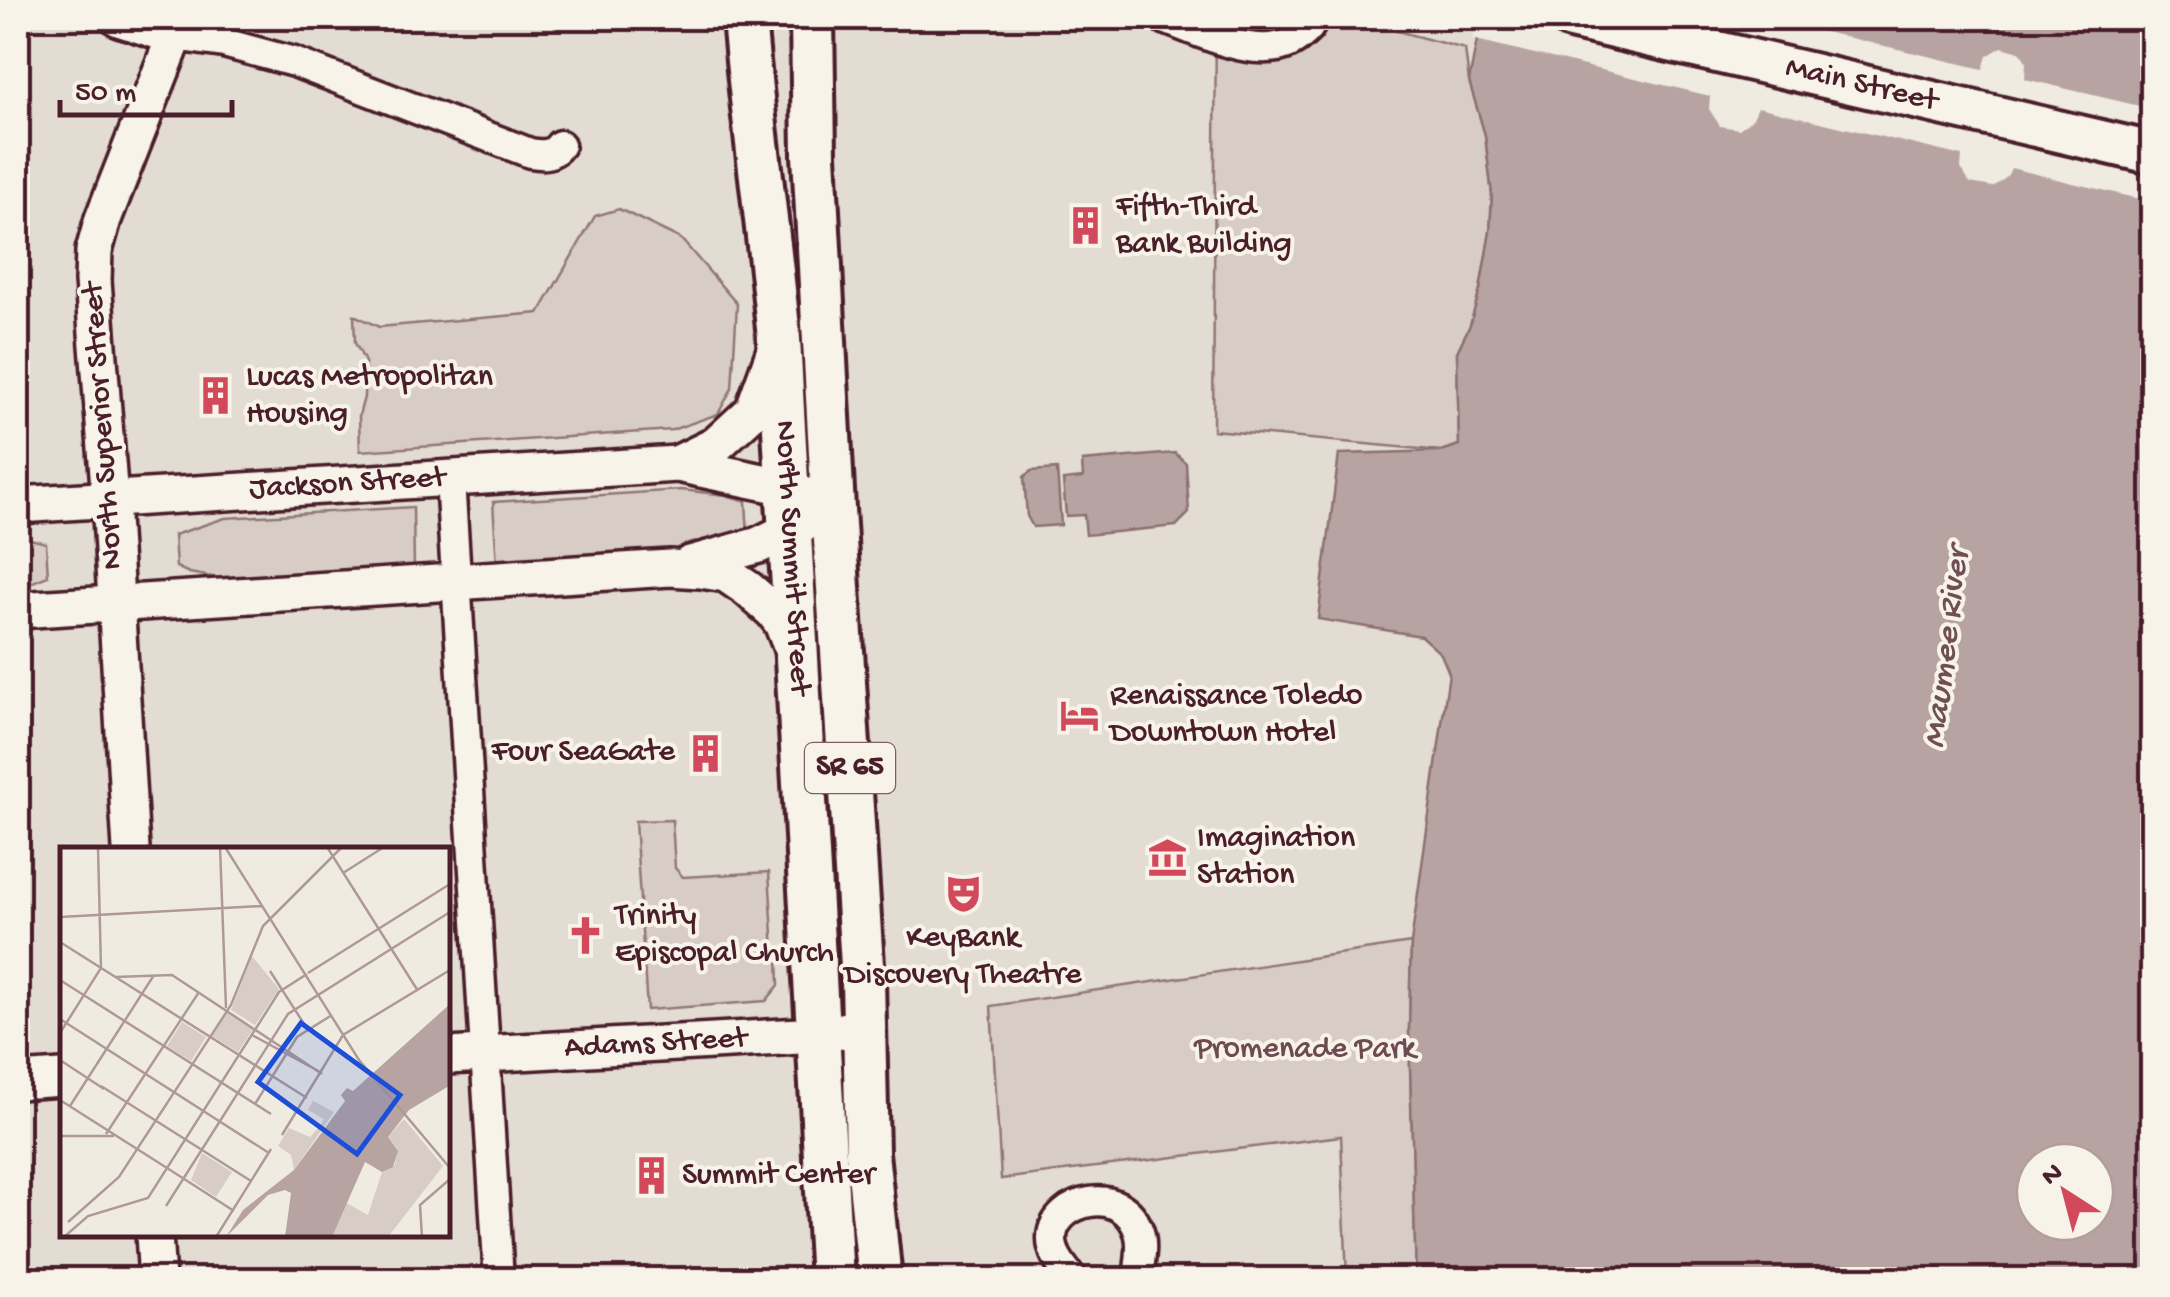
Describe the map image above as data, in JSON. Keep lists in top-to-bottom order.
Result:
{
  "streets": {
    "main road": ["Main Street", "North Summit Street", "SR 65"],
    "street": ["North Superior Street", "Jackson Street", "Adams Street"]
  },
  "crossings": [
    ["North Superior Street", "Jackson Street"],
    ["Jackson Street", "North Summit Street"],
    ["North Summit Street", "Adams Street"]
  ],
  "water": ["Maumee River"],
  "parks": ["Promenade Park"],
  "places": {
    "building": [
      "Fifth-Third Bank Building",
      "Lucas Metropolitan Housing",
      "Four SeaGate",
      "Summit Center"
    ],
    "hotel": ["Renaissance Toledo Downtown Hotel"],
    "museum": ["Imagination Station"],
    "theatre": ["KeyBank Discovery Theatre"],
    "church": ["Trinity Episcopal Church"]
  },
  "scale_bar": "50 m",
  "north": "top left"
}
